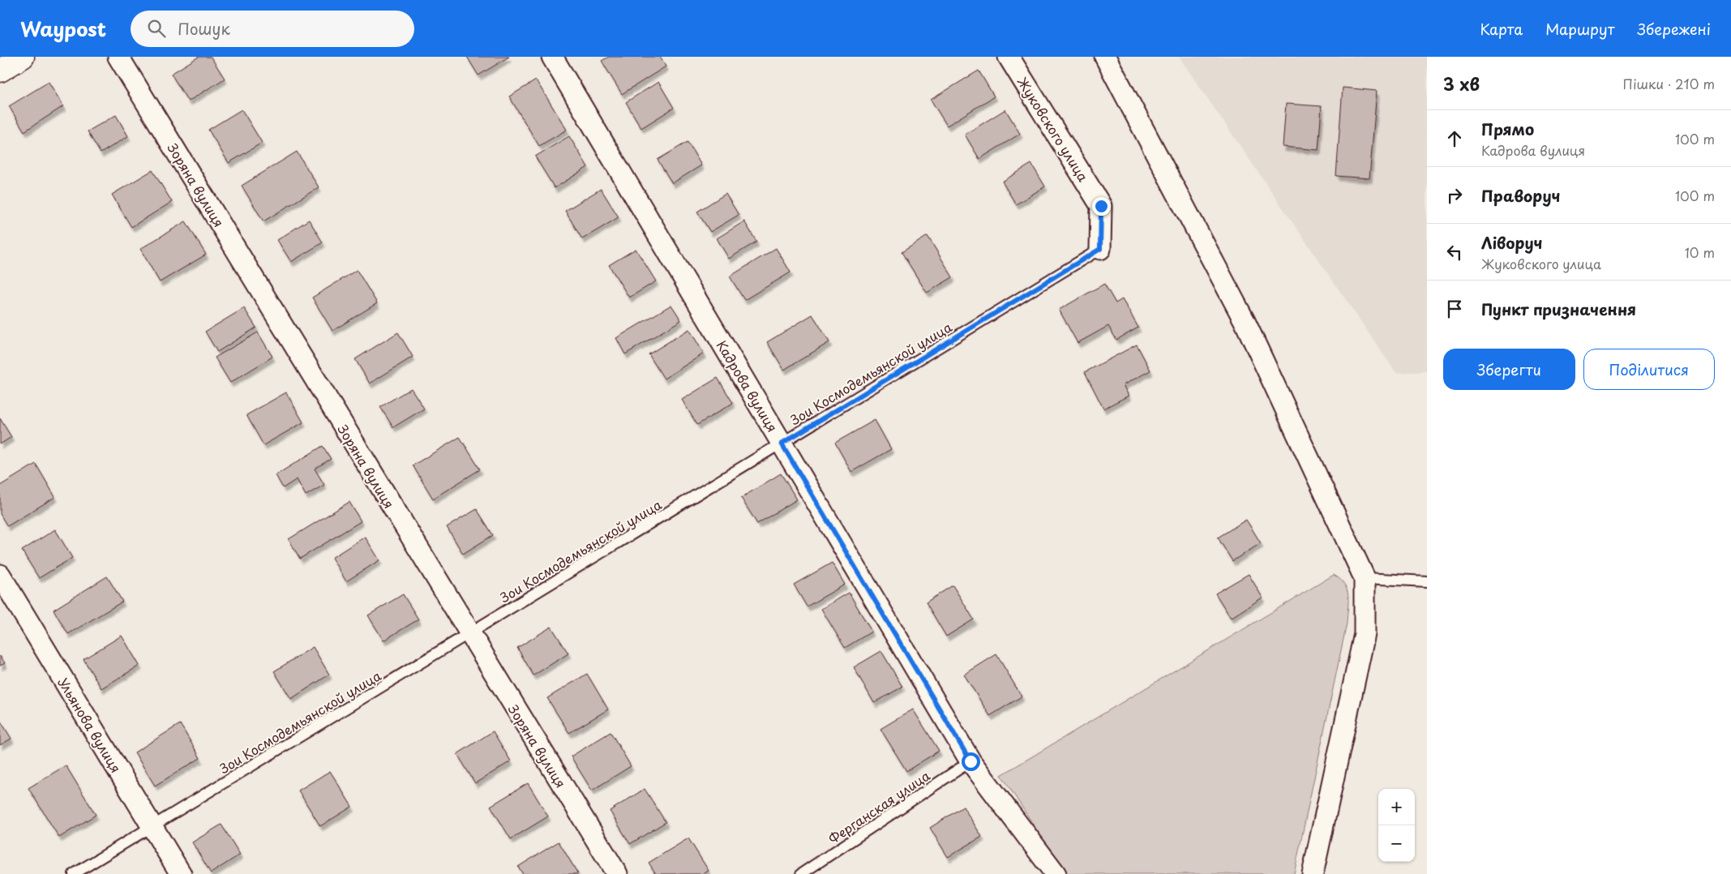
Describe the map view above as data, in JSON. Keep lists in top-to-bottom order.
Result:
{
  "streets": {
    "street": [
      "Жуковского улица",
      "Зоряна вулиця",
      "Кадрова вулиця",
      "Ульянова вулиця"
    ],
    "lane": ["Зои Космодемьянской улица", "Ферганская улица"]
  },
  "crossings": [
    ["Жуковского улица", "Зои Космодемьянской улица"],
    ["Зоряна вулиця", "Зои Космодемьянской улица"],
    ["Зои Космодемьянской улица", "Кадрова вулиця"],
    ["Зои Космодемьянской улица", "Ульянова вулиця"],
    ["Кадрова вулиця", "Ферганская улица"]
  ],
  "page": {
    "header": "Waypost",
    "search": "Пошук",
    "nav": ["Карта", "Маршрут", "Збережені"],
    "heading": ["3 хв", "Пішки · 210 m"],
    "list": [
      ["Прямо", "Кадрова вулиця", "100 m"],
      ["Праворуч", "100 m"],
      ["Ліворуч", "Жуковского улица", "10 m"],
      "Пункт призначення"
    ],
    "buttons": ["Зберегти", "Поділитися"],
    "map_buttons": ["+", "−"]
  }
}
